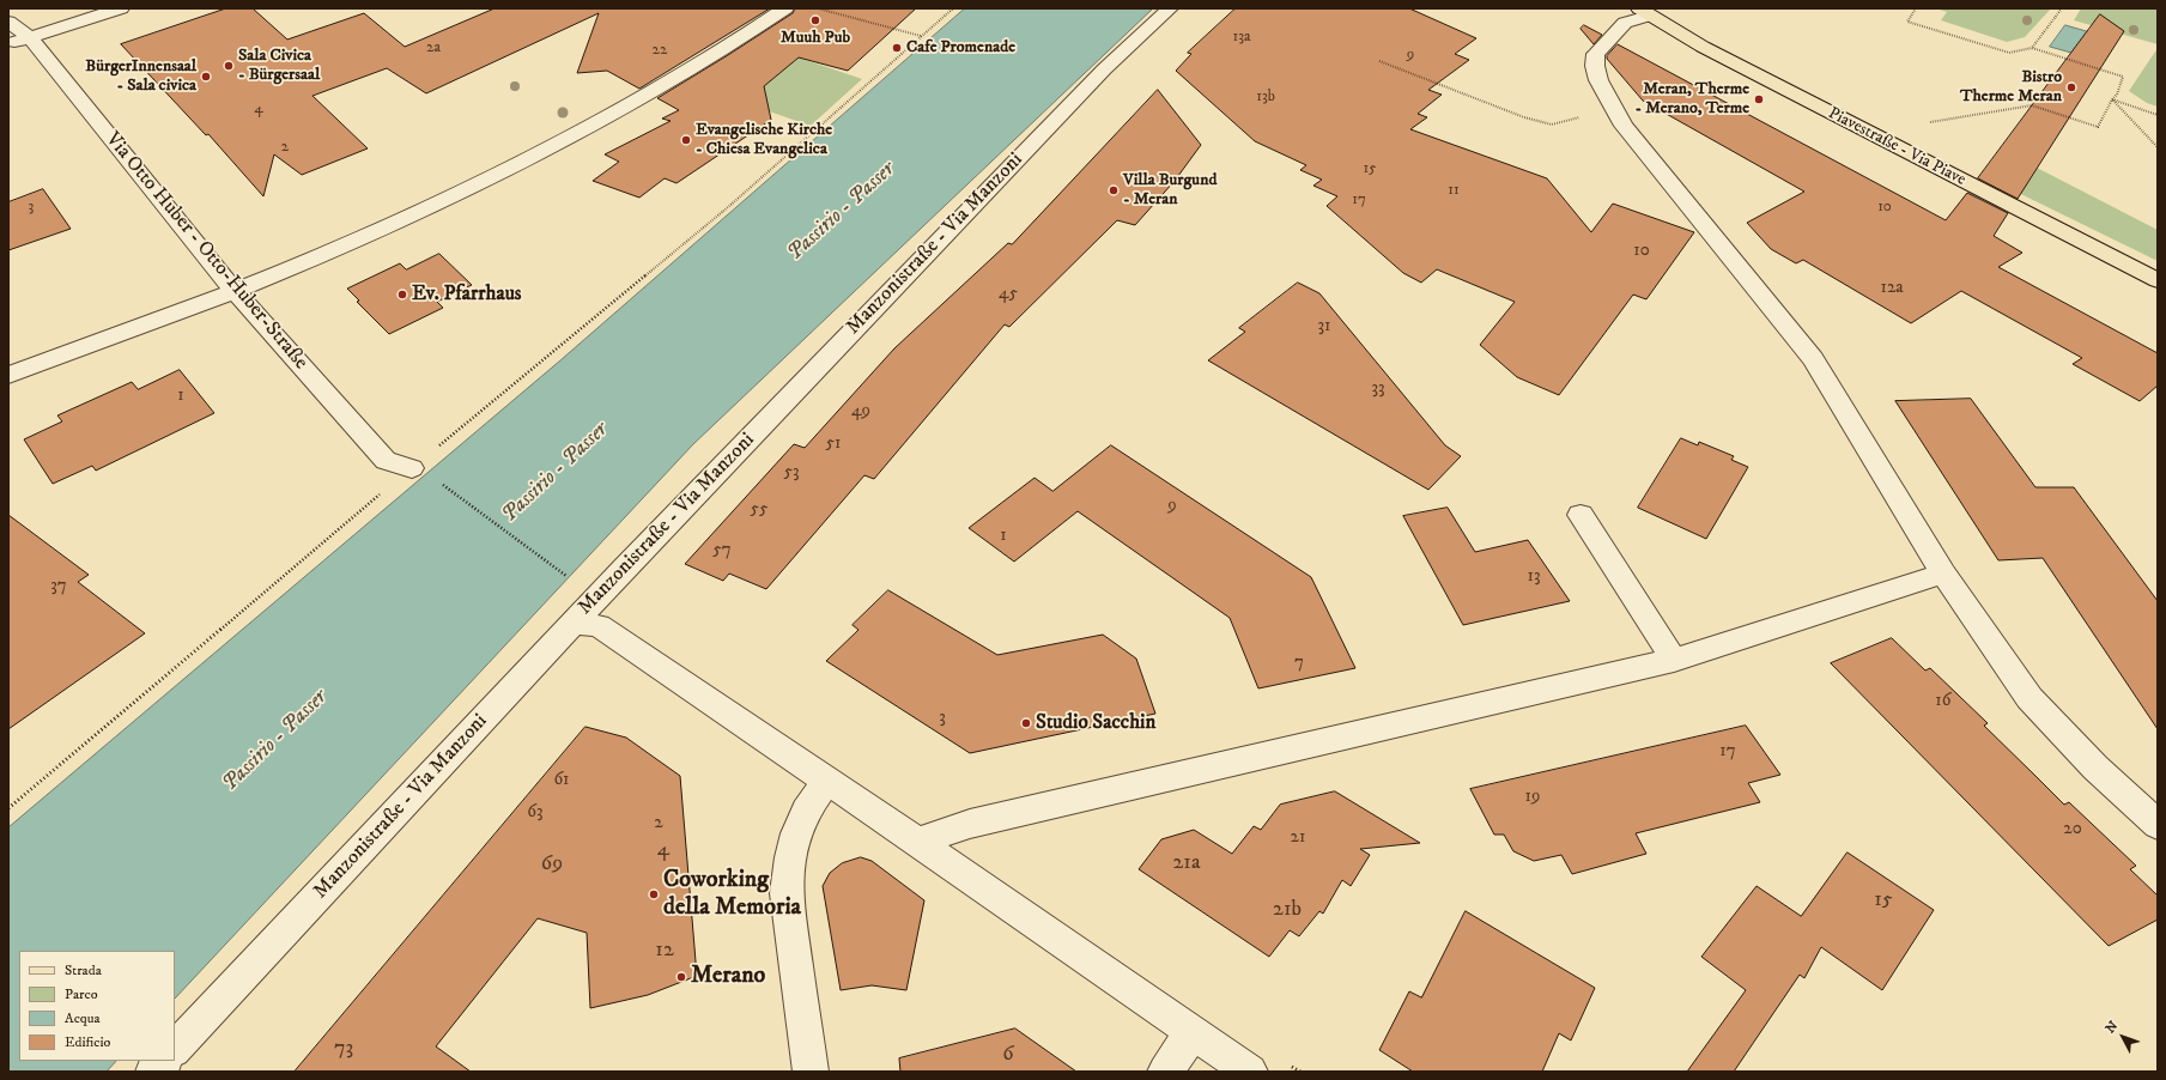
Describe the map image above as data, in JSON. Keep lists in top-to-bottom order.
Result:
{
  "streets": {
    "main road": ["Piavestraße - Via Piave"],
    "street": ["Manzonistraße - Via Manzoni", "Via Otto Huber - Otto-Huber-Straße"]
  },
  "water": ["Passirio - Passer"],
  "places": [
    "Muuh Pub",
    "Cafe Promenade",
    "Sala Civica - Bürgersaal",
    "BürgerInnensaal - Sala civica",
    "Bistro Therme Meran",
    "Meran, Therme - Merano, Terme",
    "Evangelische Kirche - Chiesa Evangelica",
    "Villa Burgund - Meran",
    "Ev. Pfarrhaus",
    "Studio Sacchin",
    "Coworking della Memoria",
    "Merano"
  ],
  "house_numbers": [
    "13a",
    "2a",
    "22",
    "9",
    "13b",
    "4",
    "2",
    "15",
    "11",
    "17",
    "3",
    "10",
    "10",
    "12a",
    "45",
    "31",
    "33",
    "1",
    "49",
    "51",
    "53",
    "9",
    "55",
    "1",
    "57",
    "13",
    "37",
    "7",
    "16",
    "3",
    "17",
    "61",
    "19",
    "63",
    "2",
    "20",
    "21",
    "4",
    "21a",
    "69",
    "15",
    "21b",
    "12",
    "73",
    "6"
  ],
  "legend": [
    "Strada",
    "Parco",
    "Acqua",
    "Edificio"
  ],
  "north": "top left"
}
